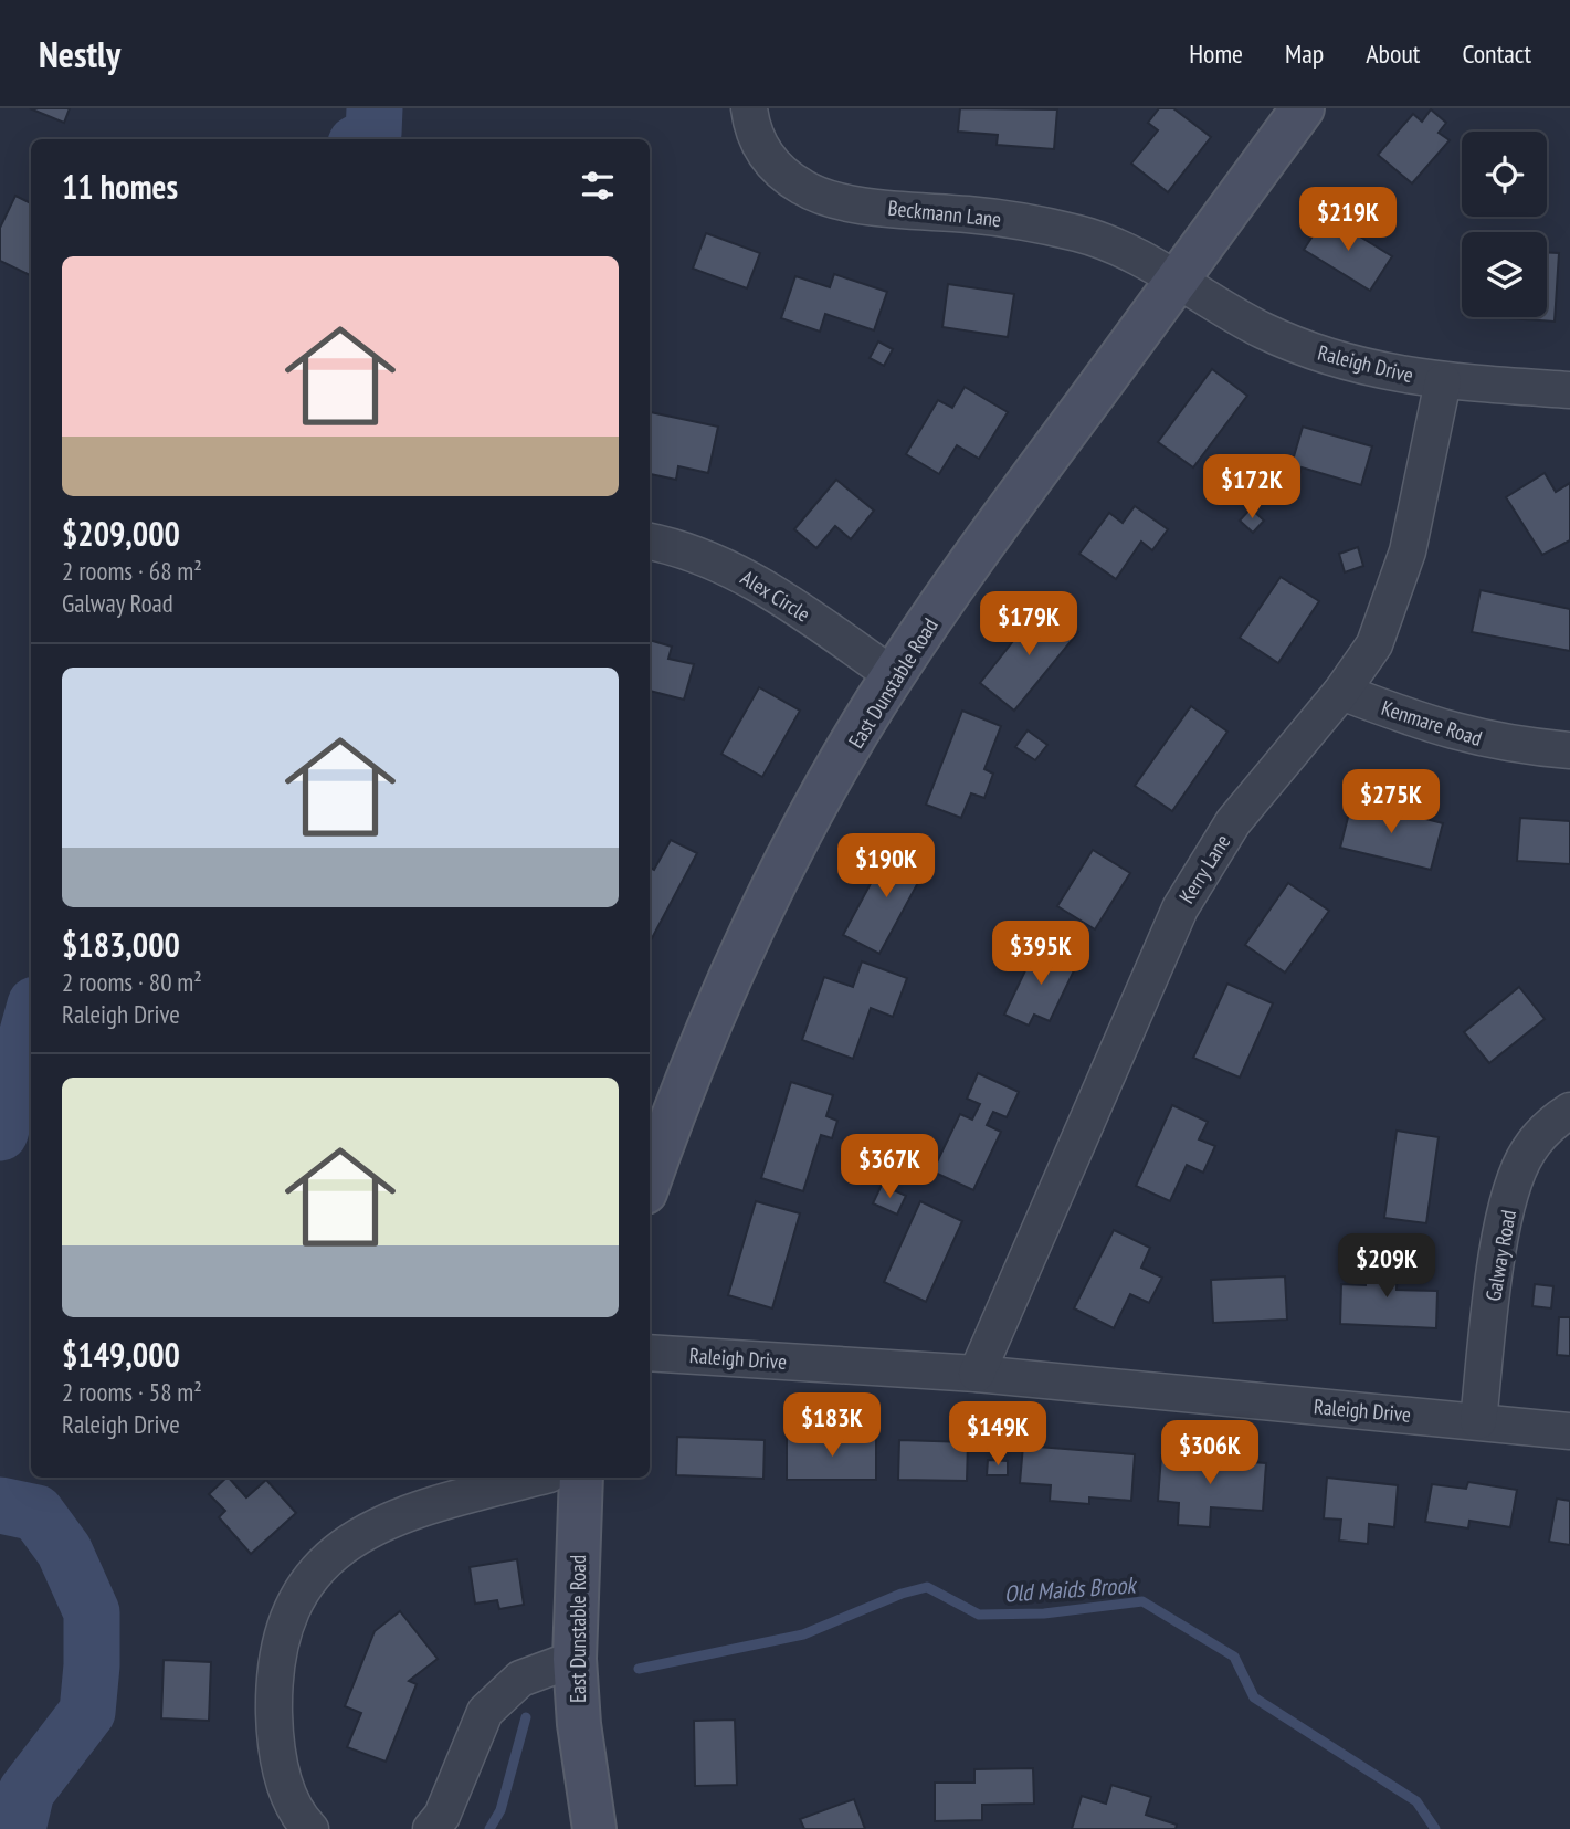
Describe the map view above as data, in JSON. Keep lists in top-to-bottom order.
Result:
{
  "streets": {
    "street": [
      "Beckmann Lane",
      "Raleigh Drive",
      "Alex Circle",
      "East Dunstable Road",
      "Kenmare Road",
      "Kerry Lane",
      "Galway Road"
    ]
  },
  "crossings": [
    ["Beckmann Lane", "Raleigh Drive"],
    ["Beckmann Lane", "East Dunstable Road"],
    ["Raleigh Drive", "East Dunstable Road"],
    ["Raleigh Drive", "Kerry Lane"],
    ["Raleigh Drive", "Galway Road"],
    ["Alex Circle", "East Dunstable Road"],
    ["Kenmare Road", "Kerry Lane"]
  ],
  "water": ["Old Maids Brook"],
  "page": {
    "header": "Nestly",
    "nav": [
      "Home",
      "Map",
      "About",
      "Contact"
    ],
    "heading": "11 homes",
    "price": [
      "$219K",
      "$172K",
      "$179K",
      "$275K",
      "$190K",
      "$395K",
      "$367K",
      "$209K",
      "$183K",
      "$149K",
      "$306K"
    ],
    "list": [
      {
        "name": "$209,000",
        "note": "2 rooms · 68 m² · Galway Road"
      },
      {
        "name": "$183,000",
        "note": "2 rooms · 80 m² · Raleigh Drive"
      },
      {
        "name": "$149,000",
        "note": "2 rooms · 58 m² · Raleigh Drive"
      }
    ]
  }
}
